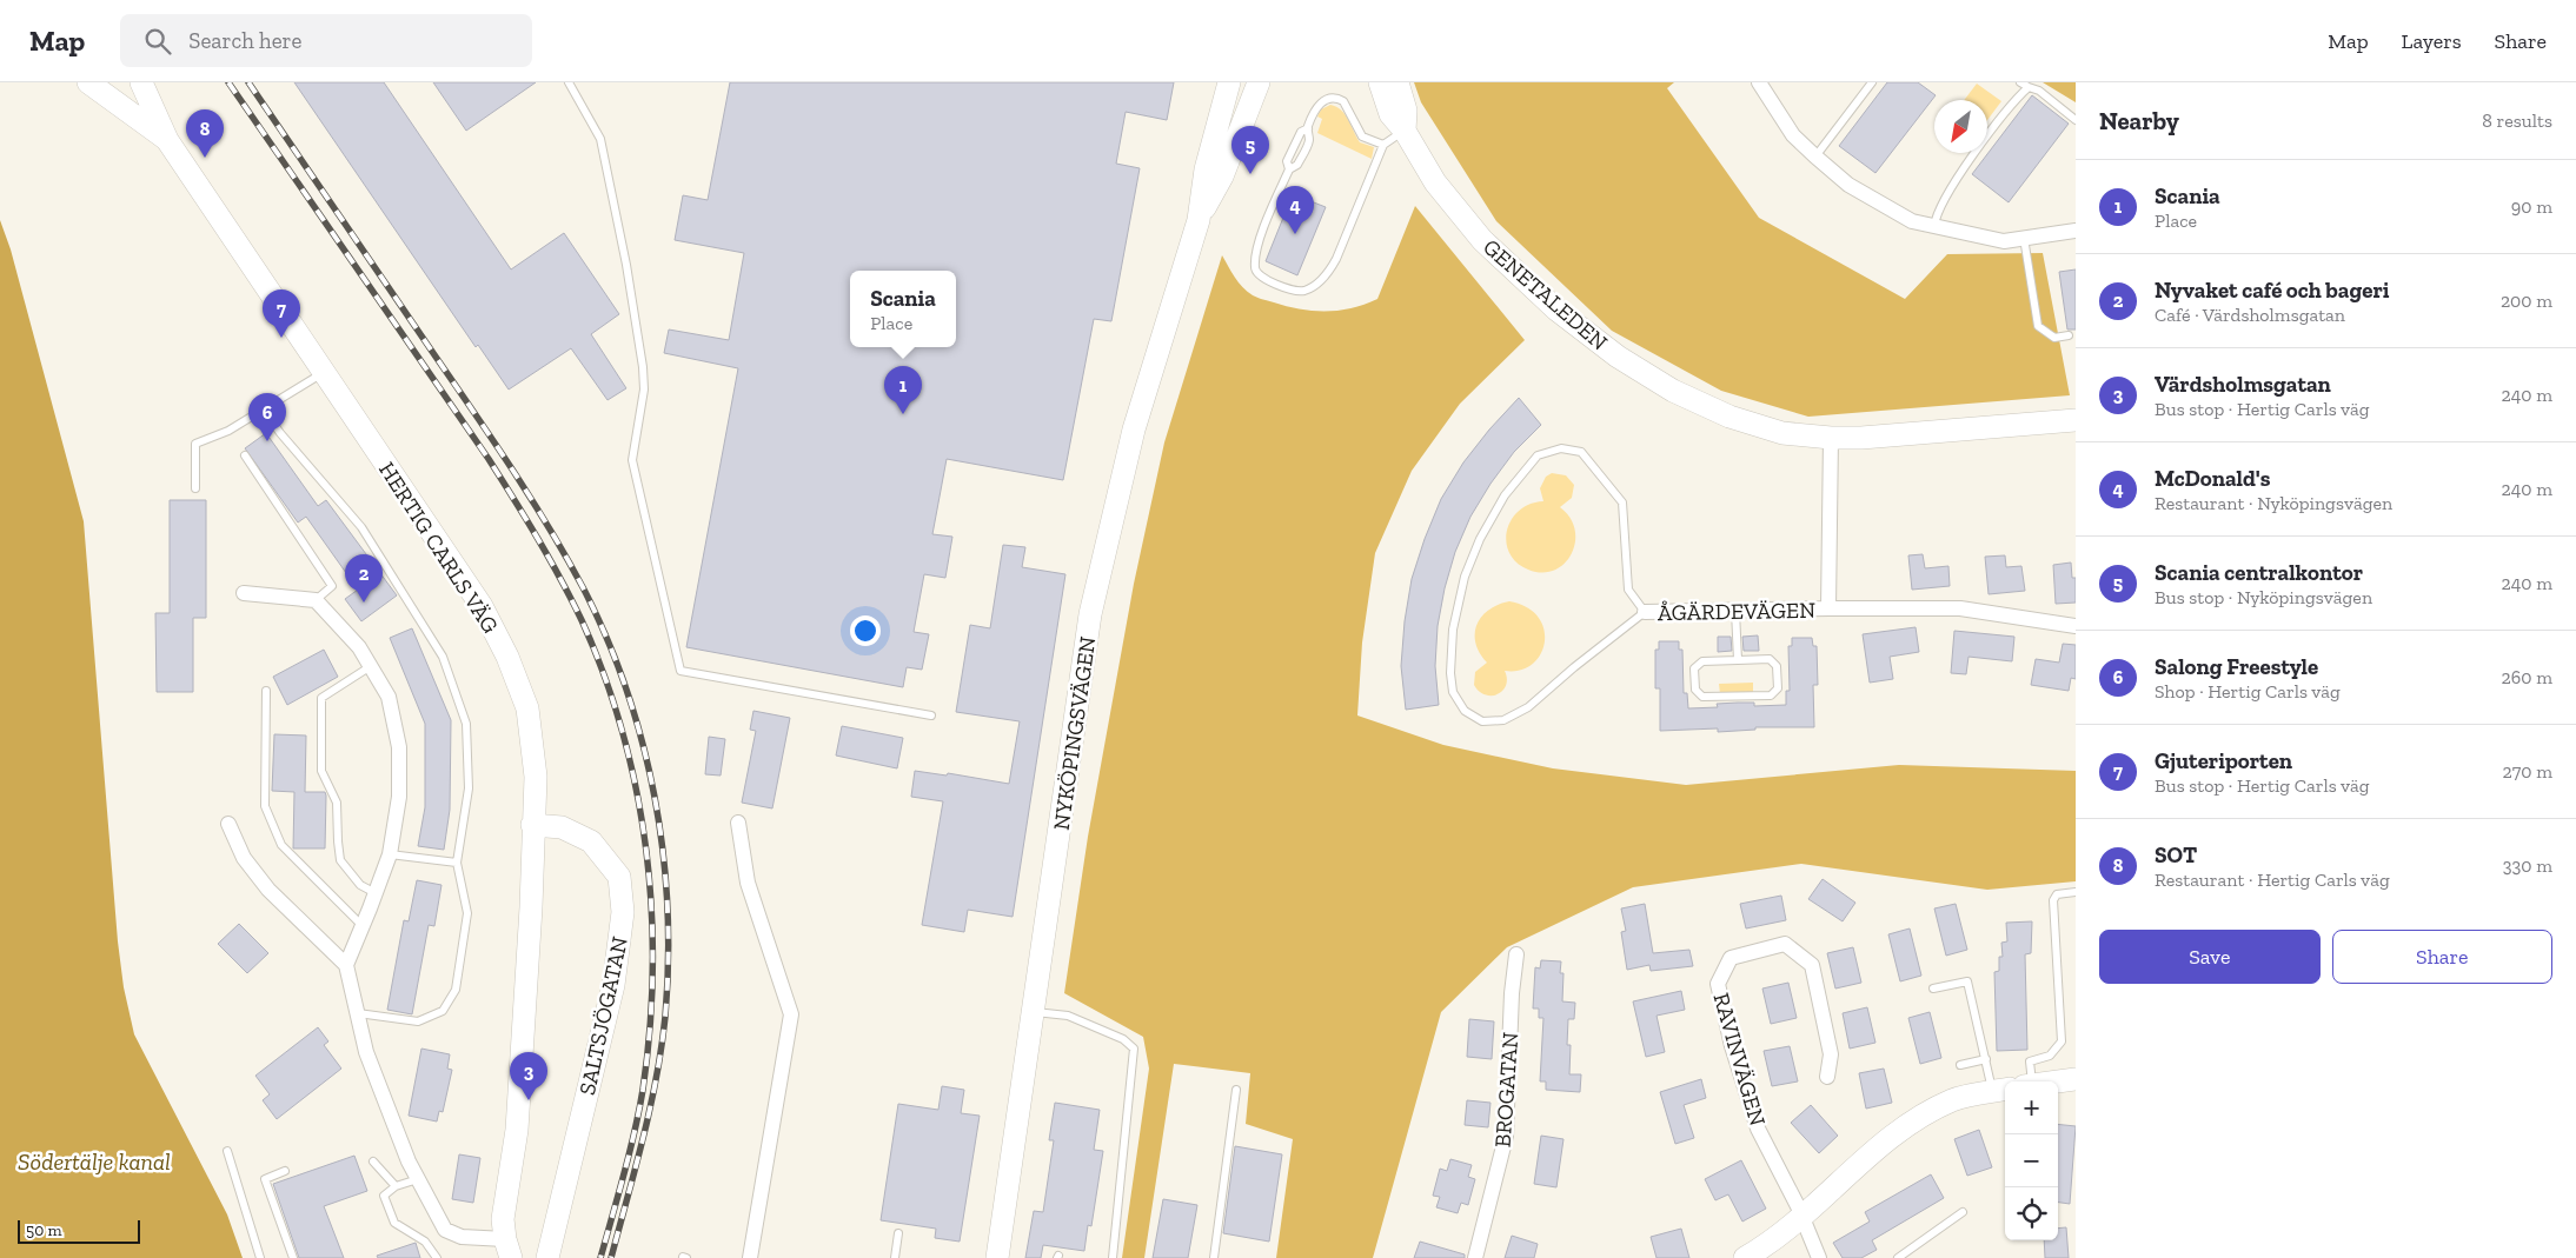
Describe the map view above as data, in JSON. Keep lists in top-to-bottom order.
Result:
{
  "streets": {
    "main road": [
      "GENETALEDEN",
      "HERTIG CARLS VÄG",
      "NYKÖPINGSVÄGEN",
      "SALTSJÖGATAN"
    ],
    "street": ["ÅGÄRDEVÄGEN", "RAVINVÄGEN", "BROGATAN"]
  },
  "crossings": [
    ["GENETALEDEN", "ÅGÄRDEVÄGEN"],
    ["HERTIG CARLS VÄG", "SALTSJÖGATAN"]
  ],
  "water": ["Södertälje kanal"],
  "scale_bar": "50 m",
  "north": "bottom left",
  "page": {
    "header": "Map",
    "search": "Search here",
    "nav": ["Map", "Layers", "Share"],
    "heading": ["Nearby", "8 results"],
    "pins": [
      "8",
      "5",
      "4",
      "7",
      "1",
      "6",
      "2",
      "3"
    ],
    "list": [
      {
        "mark": "1",
        "name": "Scania",
        "note": "Place",
        "value": "90 m"
      },
      {
        "mark": "2",
        "name": "Nyvaket café och bageri",
        "note": "Café · Värdsholmsgatan",
        "value": "200 m"
      },
      {
        "mark": "3",
        "name": "Värdsholmsgatan",
        "note": "Bus stop · Hertig Carls väg",
        "value": "240 m"
      },
      {
        "mark": "4",
        "name": "McDonald's",
        "note": "Restaurant · Nyköpingsvägen",
        "value": "240 m"
      },
      {
        "mark": "5",
        "name": "Scania centralkontor",
        "note": "Bus stop · Nyköpingsvägen",
        "value": "240 m"
      },
      {
        "mark": "6",
        "name": "Salong Freestyle",
        "note": "Shop · Hertig Carls väg",
        "value": "260 m"
      },
      {
        "mark": "7",
        "name": "Gjuteriporten",
        "note": "Bus stop · Hertig Carls väg",
        "value": "270 m"
      },
      {
        "mark": "8",
        "name": "SOT",
        "note": "Restaurant · Hertig Carls väg",
        "value": "330 m"
      }
    ],
    "popup": ["Scania", "Place"],
    "buttons": ["Save", "Share"],
    "map_buttons": ["+", "−"],
    "scale": "50 m"
  }
}
